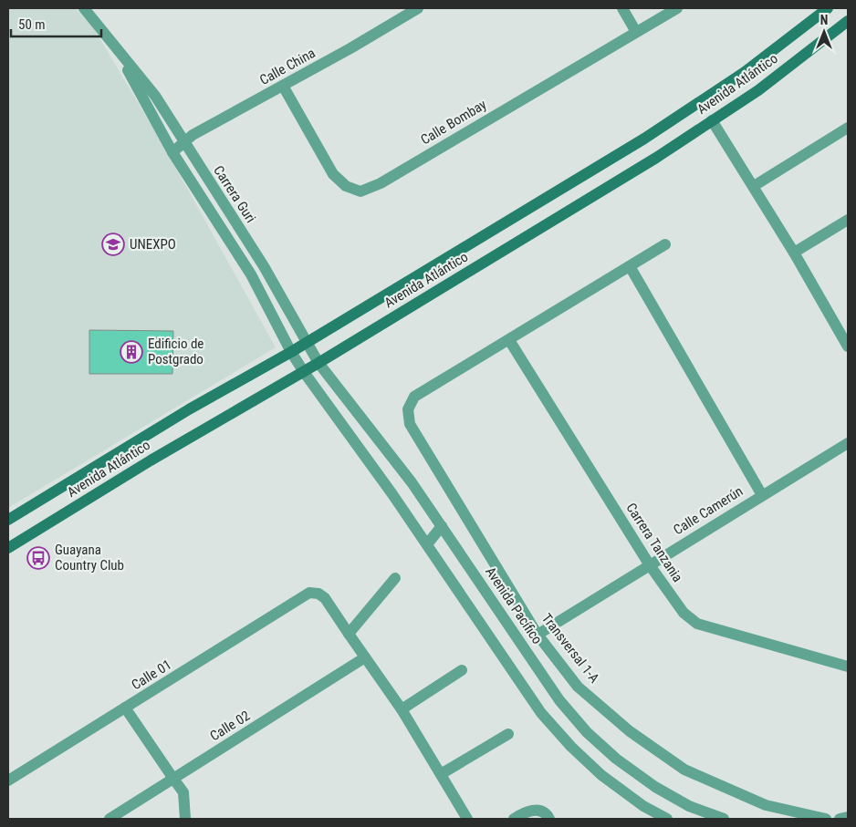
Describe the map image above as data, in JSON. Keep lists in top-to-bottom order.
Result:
{
  "streets": {
    "main road": ["Avenida Atlántico"],
    "street": [
      "Calle China",
      "Calle Bombay",
      "Carrera Guri",
      "Calle Camerún",
      "Carrera Tanzania",
      "Avenida Pacífico",
      "Transversal 1-A",
      "Calle 01",
      "Calle 02"
    ]
  },
  "crossings": [
    ["Calle China", "Calle Bombay"],
    ["Calle China", "Carrera Guri"],
    ["Avenida Atlántico", "Carrera Guri"],
    ["Avenida Atlántico", "Avenida Pacífico"],
    ["Carrera Guri", "Avenida Pacífico"],
    ["Calle Camerún", "Carrera Tanzania"],
    ["Calle Camerún", "Transversal 1-A"],
    ["Carrera Tanzania", "Transversal 1-A"]
  ],
  "places": {
    "school or university": ["UNEXPO"],
    "building": ["Edificio de Postgrado"],
    "bus stop": ["Guayana Country Club"]
  },
  "scale_bar": "50 m",
  "north": "top"
}
